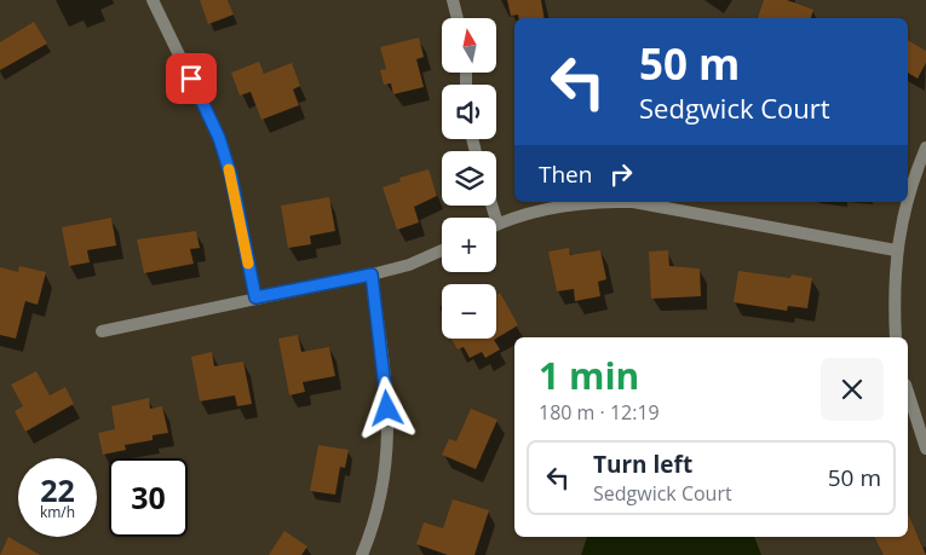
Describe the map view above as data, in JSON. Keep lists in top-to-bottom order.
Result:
{
  "north": "top",
  "page": {
    "map_buttons": ["+", "−"],
    "turn": ["50 m", "Sedgwick Court"],
    "then": "Then",
    "heading": ["1 min", "180 m · 12:19"],
    "list": [
      {
        "name": "Turn left",
        "note": "Sedgwick Court",
        "value": "50 m"
      }
    ],
    "speed": "22 km/h",
    "limit": "30"
  }
}
